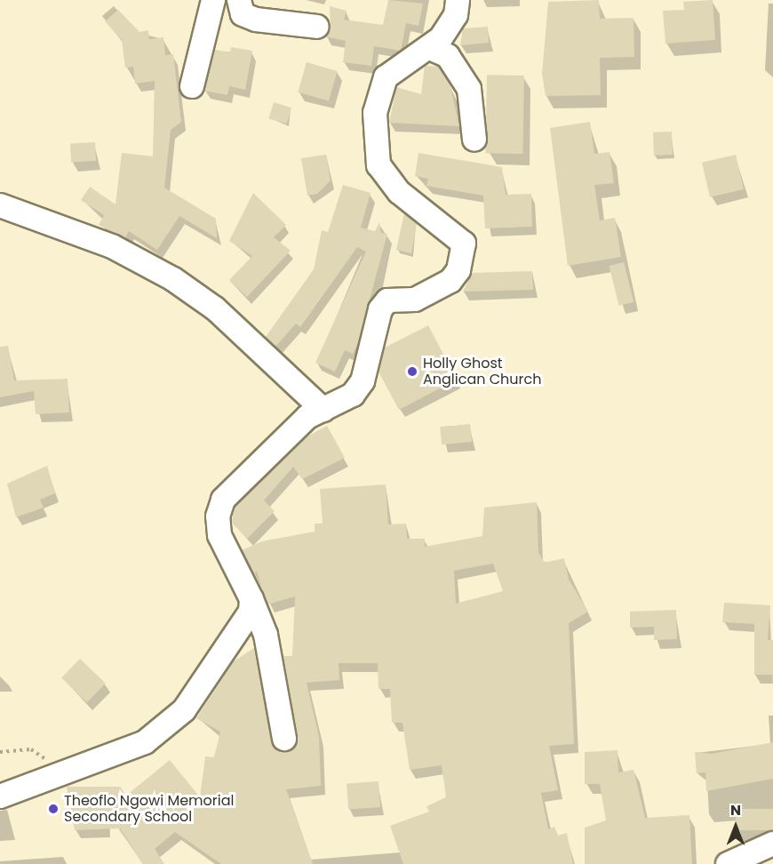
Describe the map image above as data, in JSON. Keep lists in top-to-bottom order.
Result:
{
  "places": ["Holly Ghost Anglican Church", "Theoflo Ngowi Memorial Secondary School"],
  "north": "top"
}
